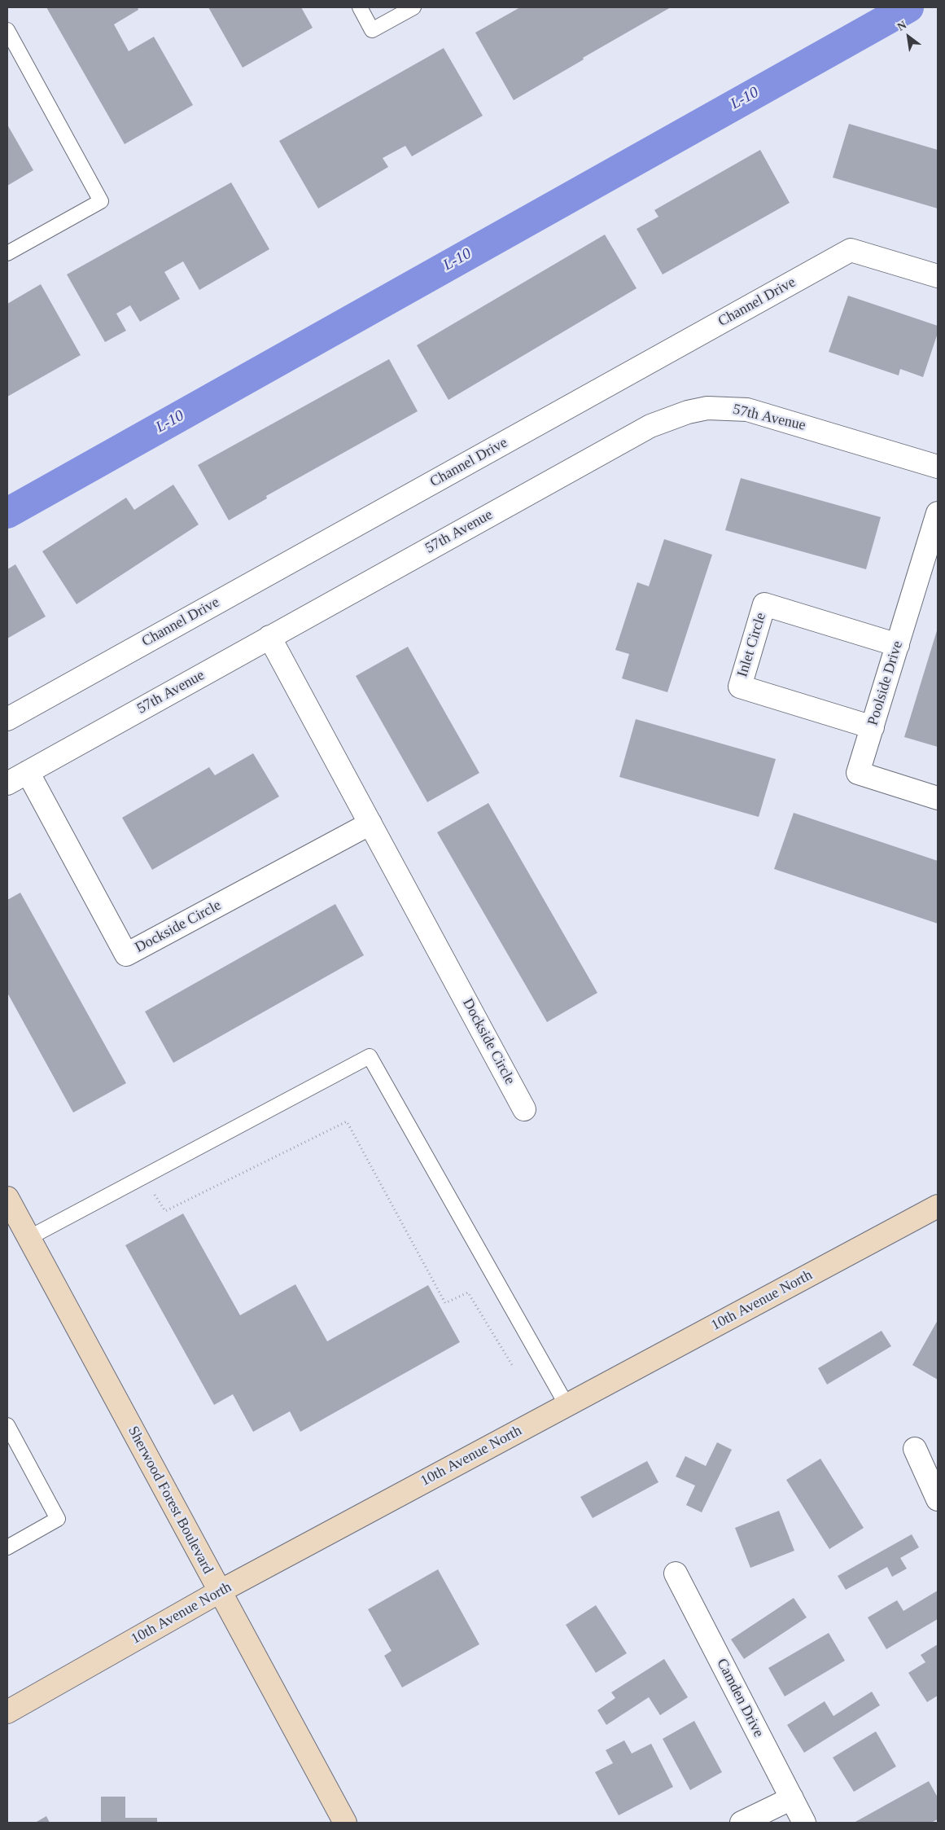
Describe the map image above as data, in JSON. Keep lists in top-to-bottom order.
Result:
{
  "streets": {
    "street": [
      "Channel Drive",
      "57th Avenue",
      "Inlet Circle",
      "Poolside Drive",
      "Dockside Circle",
      "10th Avenue North",
      "Sherwood Forest Boulevard",
      "Camden Drive"
    ]
  },
  "crossings": [
    ["57th Avenue", "Dockside Circle"],
    ["Inlet Circle", "Poolside Drive"],
    ["10th Avenue North", "Sherwood Forest Boulevard"]
  ],
  "water": ["L-10"],
  "north": "top left"
}
